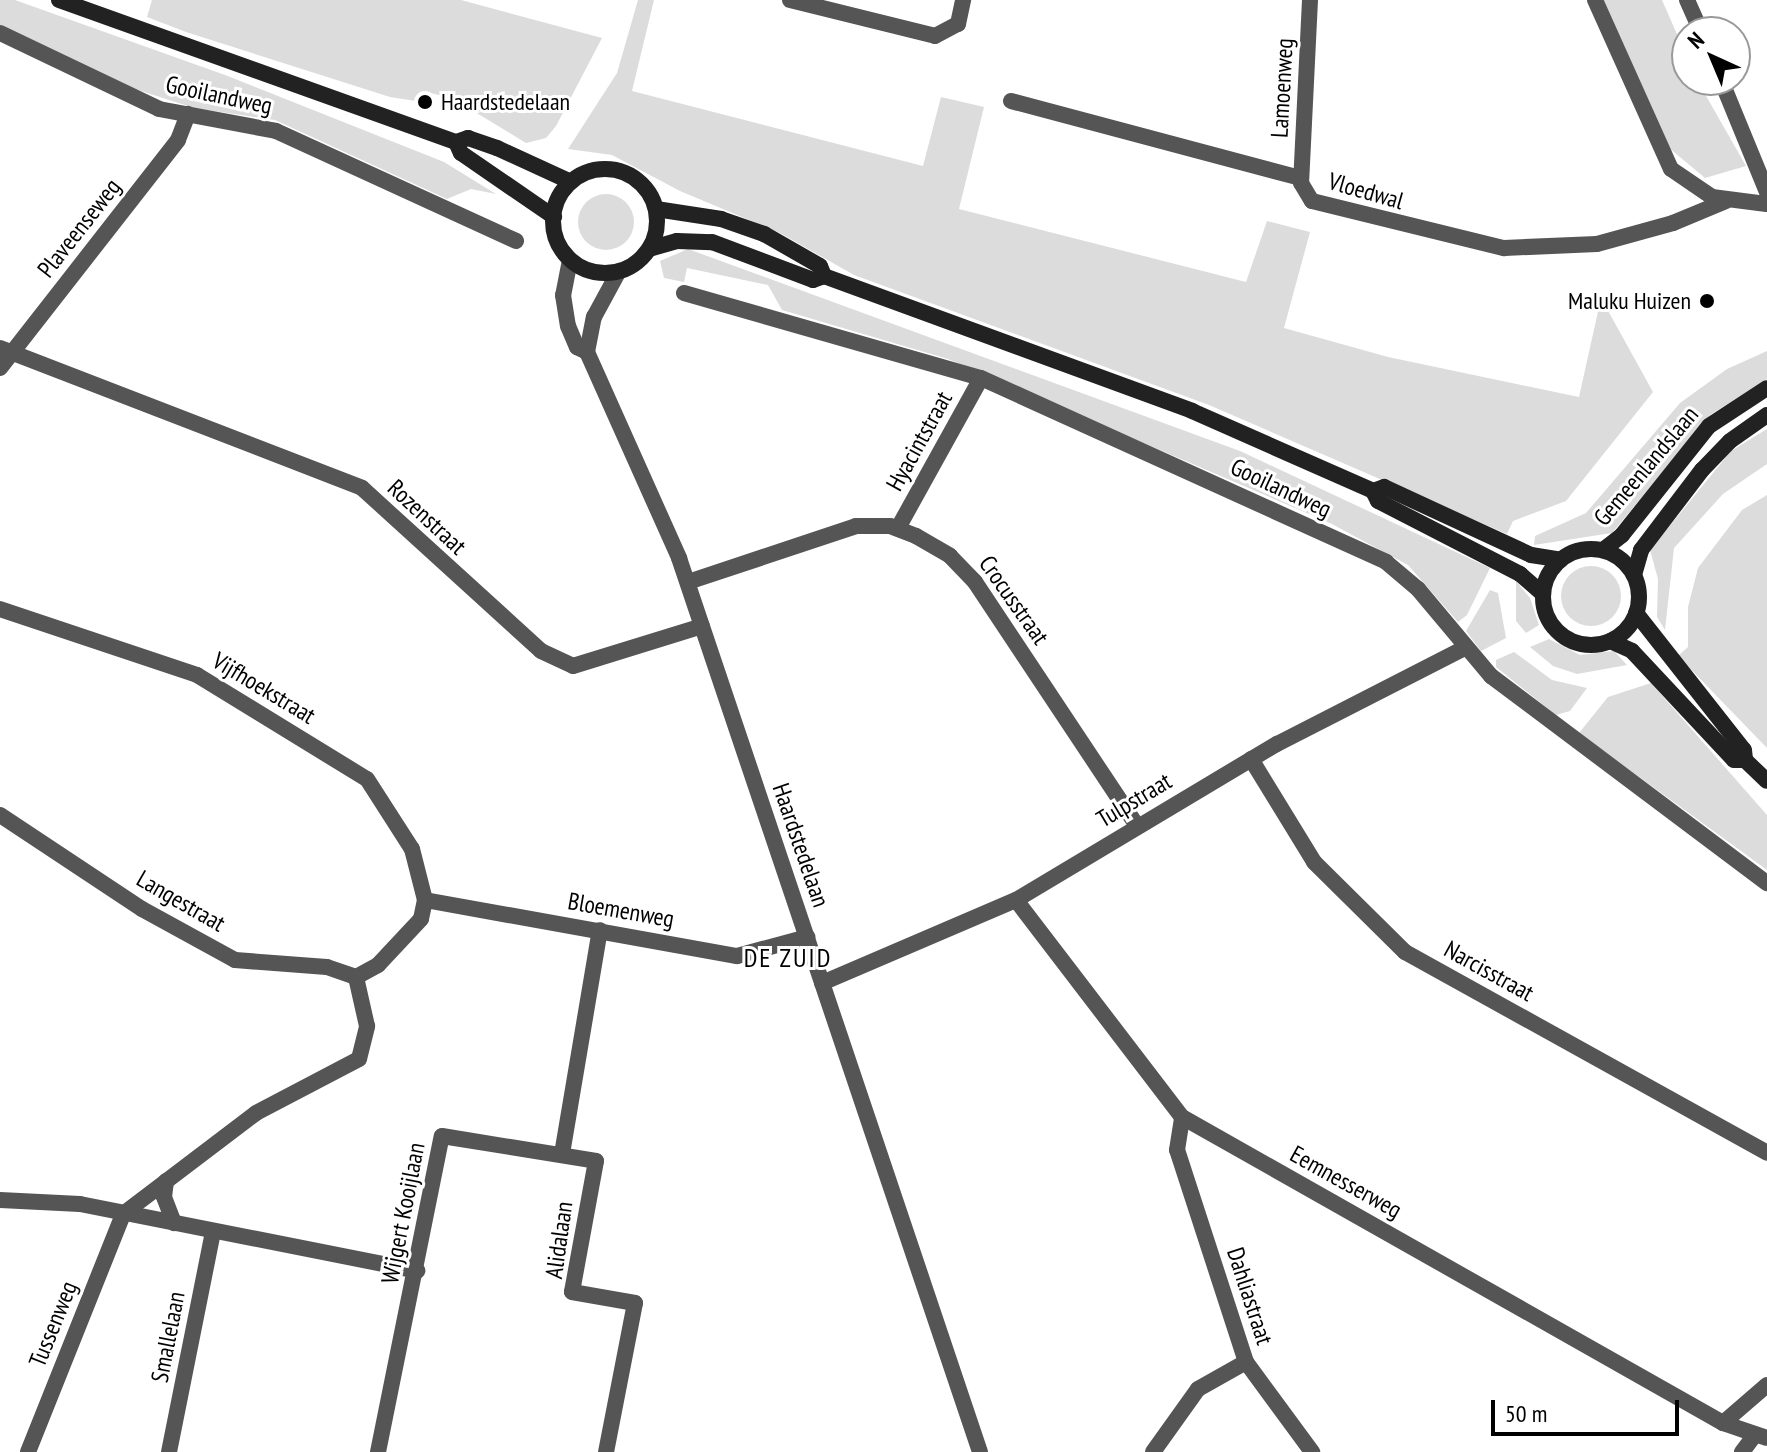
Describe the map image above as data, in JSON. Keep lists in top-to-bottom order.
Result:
{
  "streets": {
    "main road": ["Gooilandweg", "Gemeenlandslaan"],
    "street": [
      "Lamoenweg",
      "Vloedwal",
      "Plaveenseweg",
      "Hyacintstraat",
      "Rozenstraat",
      "Crocusstraat",
      "Vijfhoekstraat",
      "Tulpstraat",
      "Haardstedelaan",
      "Langestraat",
      "Bloemenweg",
      "Narcisstraat",
      "Eemnesserweg",
      "Wijgert Kooijlaan",
      "Alidalaan",
      "Dahliastraat",
      "Tussenweg",
      "Smallelaan"
    ]
  },
  "crossings": [
    ["Lamoenweg", "Vloedwal"],
    ["Gooilandweg", "Plaveenseweg"],
    ["Gooilandweg", "Hyacintstraat"],
    ["Gooilandweg", "Gemeenlandslaan"],
    ["Gooilandweg", "Tulpstraat"],
    ["Gooilandweg", "Haardstedelaan"],
    ["Plaveenseweg", "Rozenstraat"],
    ["Hyacintstraat", "Crocusstraat"],
    ["Rozenstraat", "Haardstedelaan"],
    ["Crocusstraat", "Tulpstraat"],
    ["Crocusstraat", "Haardstedelaan"],
    ["Vijfhoekstraat", "Bloemenweg"],
    ["Tulpstraat", "Haardstedelaan"],
    ["Tulpstraat", "Narcisstraat"],
    ["Tulpstraat", "Eemnesserweg"],
    ["Haardstedelaan", "Bloemenweg"],
    ["Eemnesserweg", "Dahliastraat"],
    ["Wijgert Kooijlaan", "Alidalaan"]
  ],
  "districts": ["DE ZUID"],
  "places": ["Haardstedelaan", "Maluku Huizen"],
  "scale_bar": "50 m",
  "north": "top left"
}
